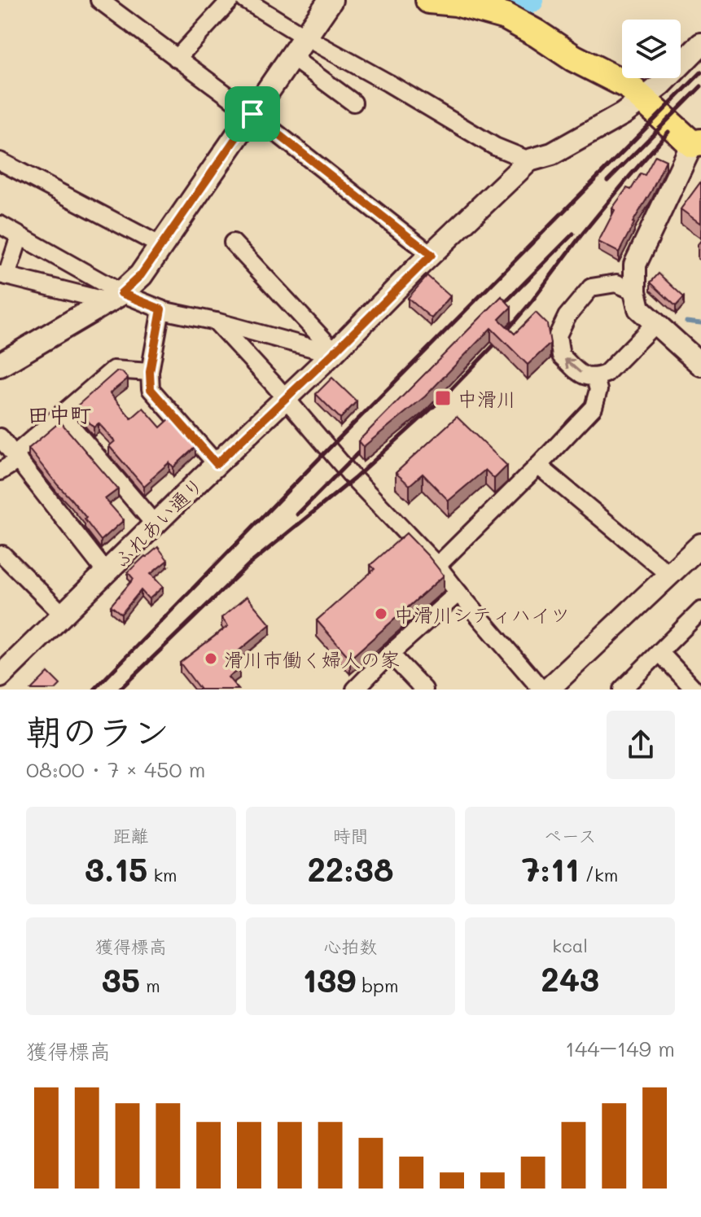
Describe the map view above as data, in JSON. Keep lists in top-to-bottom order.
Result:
{
  "streets": {
    "street": ["ふれあい通り"]
  },
  "districts": ["田中町"],
  "places": {
    "transit": ["中滑川"],
    "other": ["中滑川シティハイツ", "滑川市働く婦人の家"]
  },
  "page": {
    "heading": ["朝のラン", "08:00 · 7 × 450 m"],
    "stats": [
      ["距離", "3.15 km"],
      ["時間", "22:38"],
      ["ペース", "7:11 /km"],
      ["獲得標高", "35 m"],
      ["心拍数", "139 bpm"],
      ["kcal", "243"]
    ],
    "chart": ["獲得標高", "144–149 m"]
  }
}
